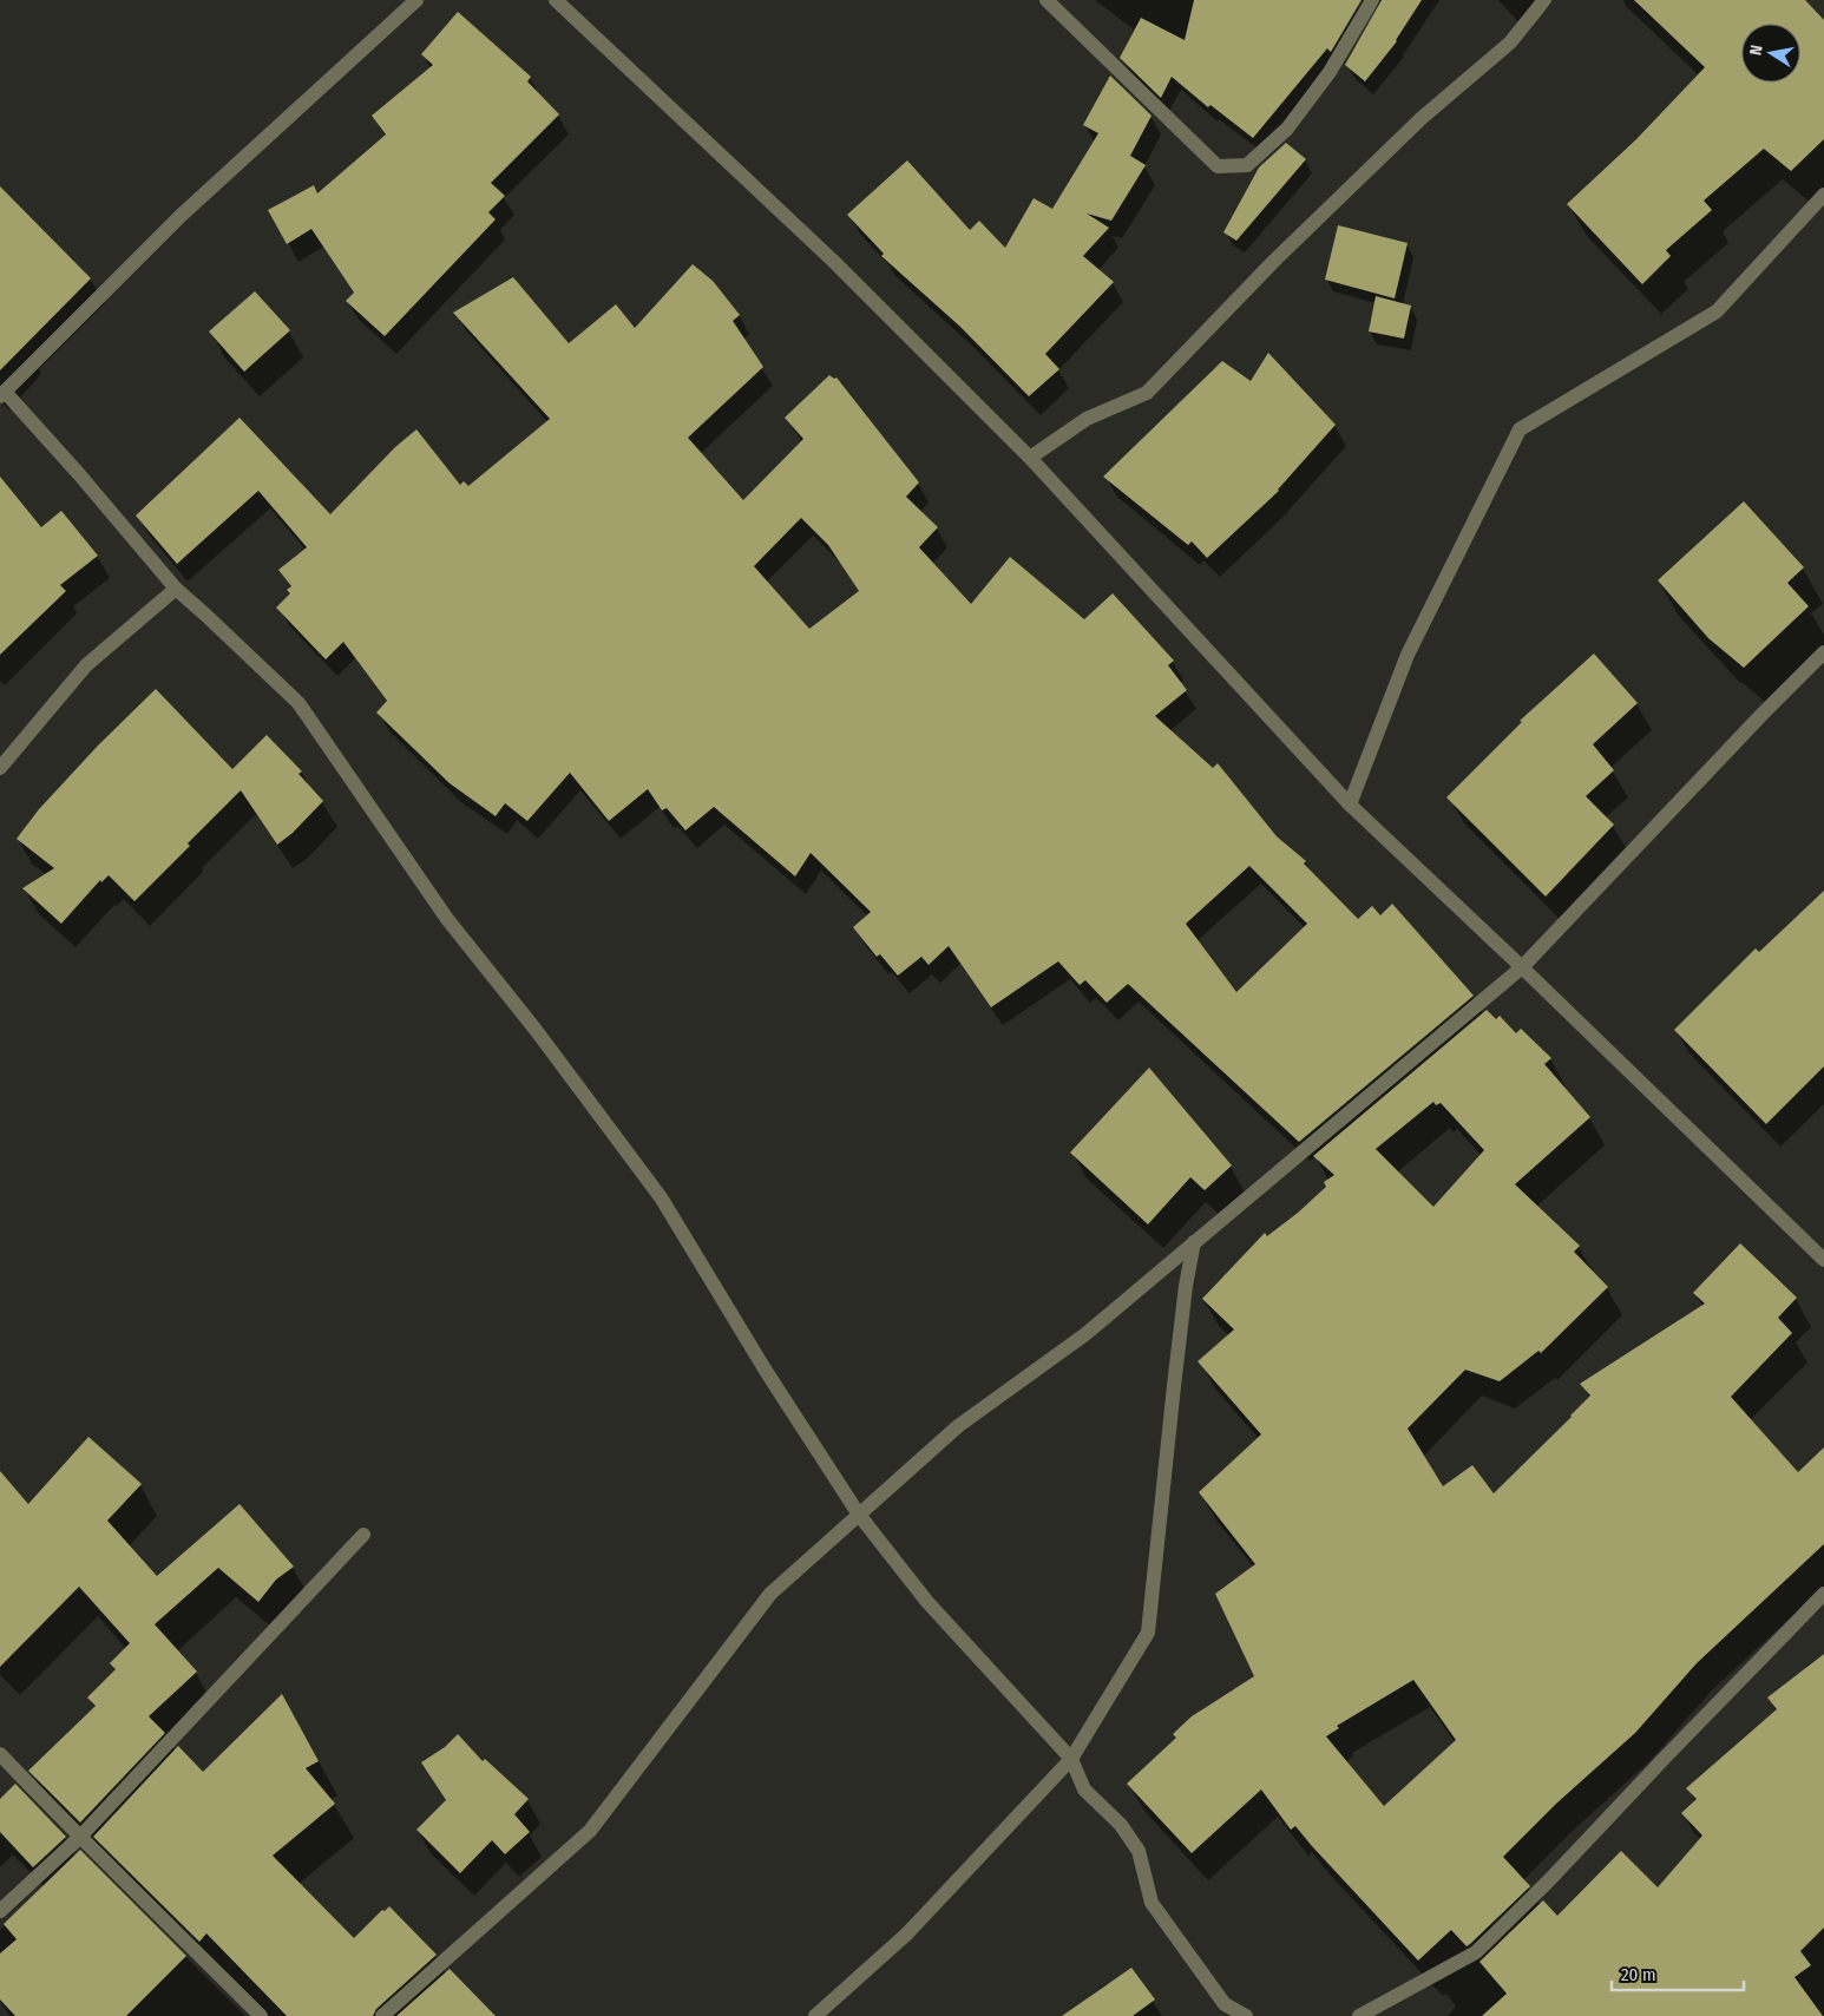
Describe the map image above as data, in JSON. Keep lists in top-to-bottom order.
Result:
{
  "scale_bar": "20 m",
  "north": "left"
}
